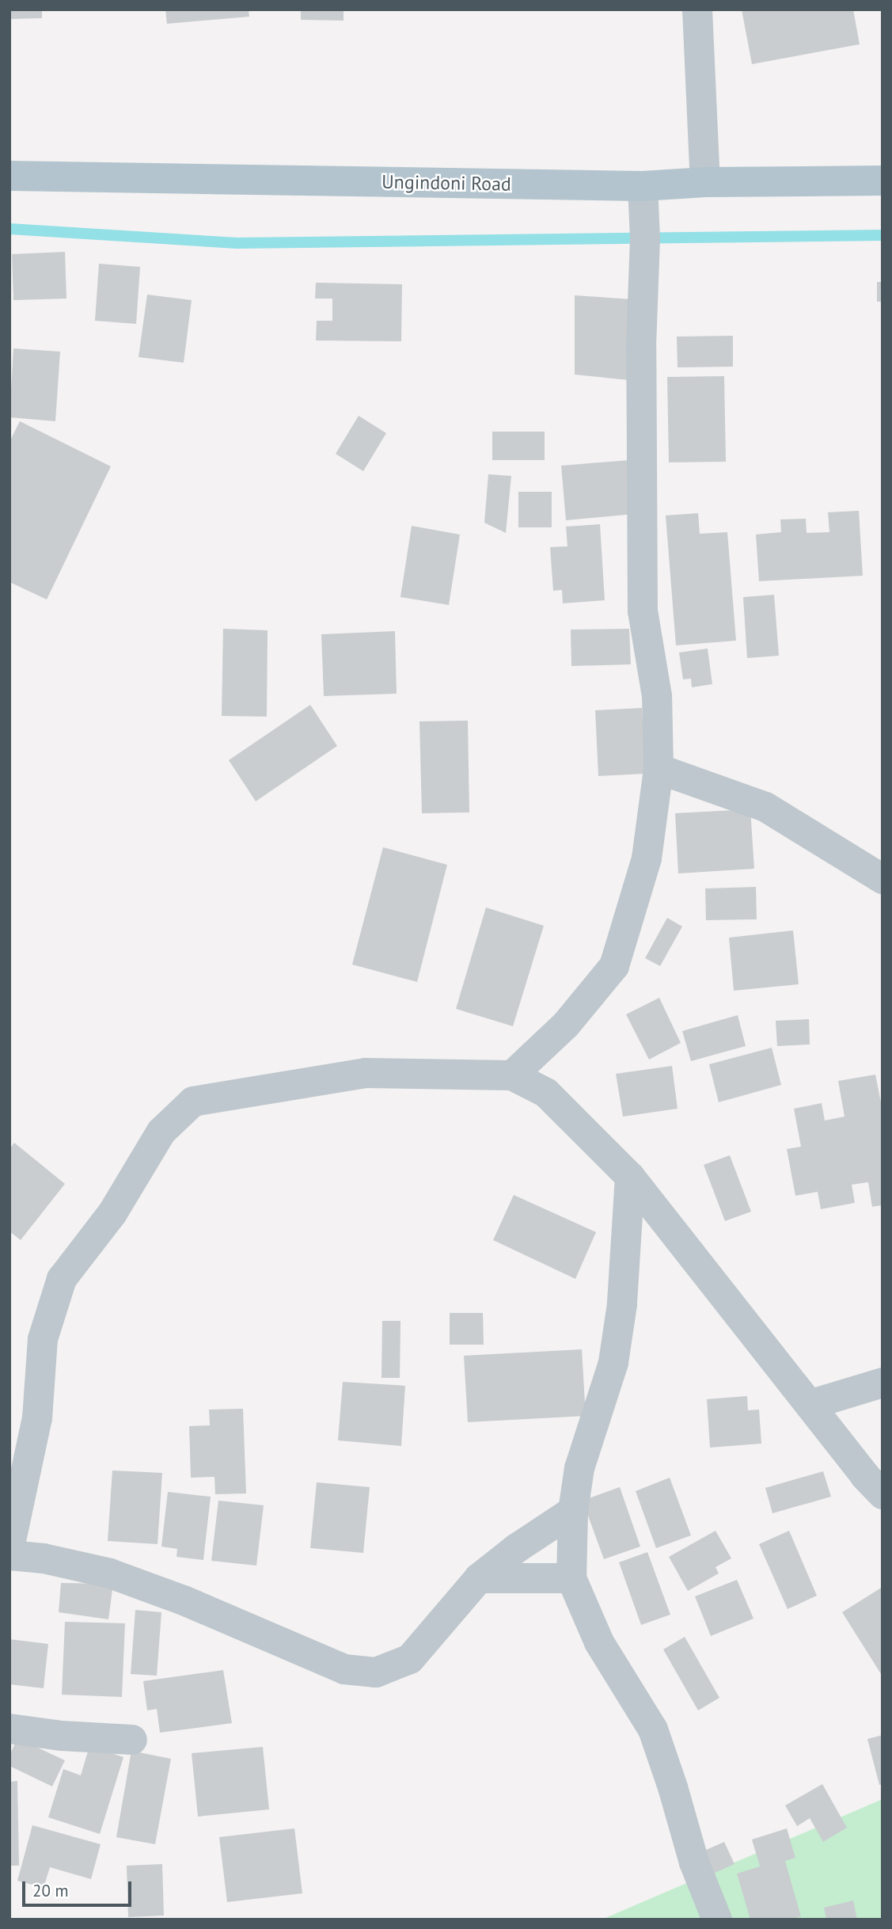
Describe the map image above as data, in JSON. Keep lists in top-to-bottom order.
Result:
{
  "streets": {
    "main road": ["Ungindoni Road"]
  },
  "scale_bar": "20 m"
}
